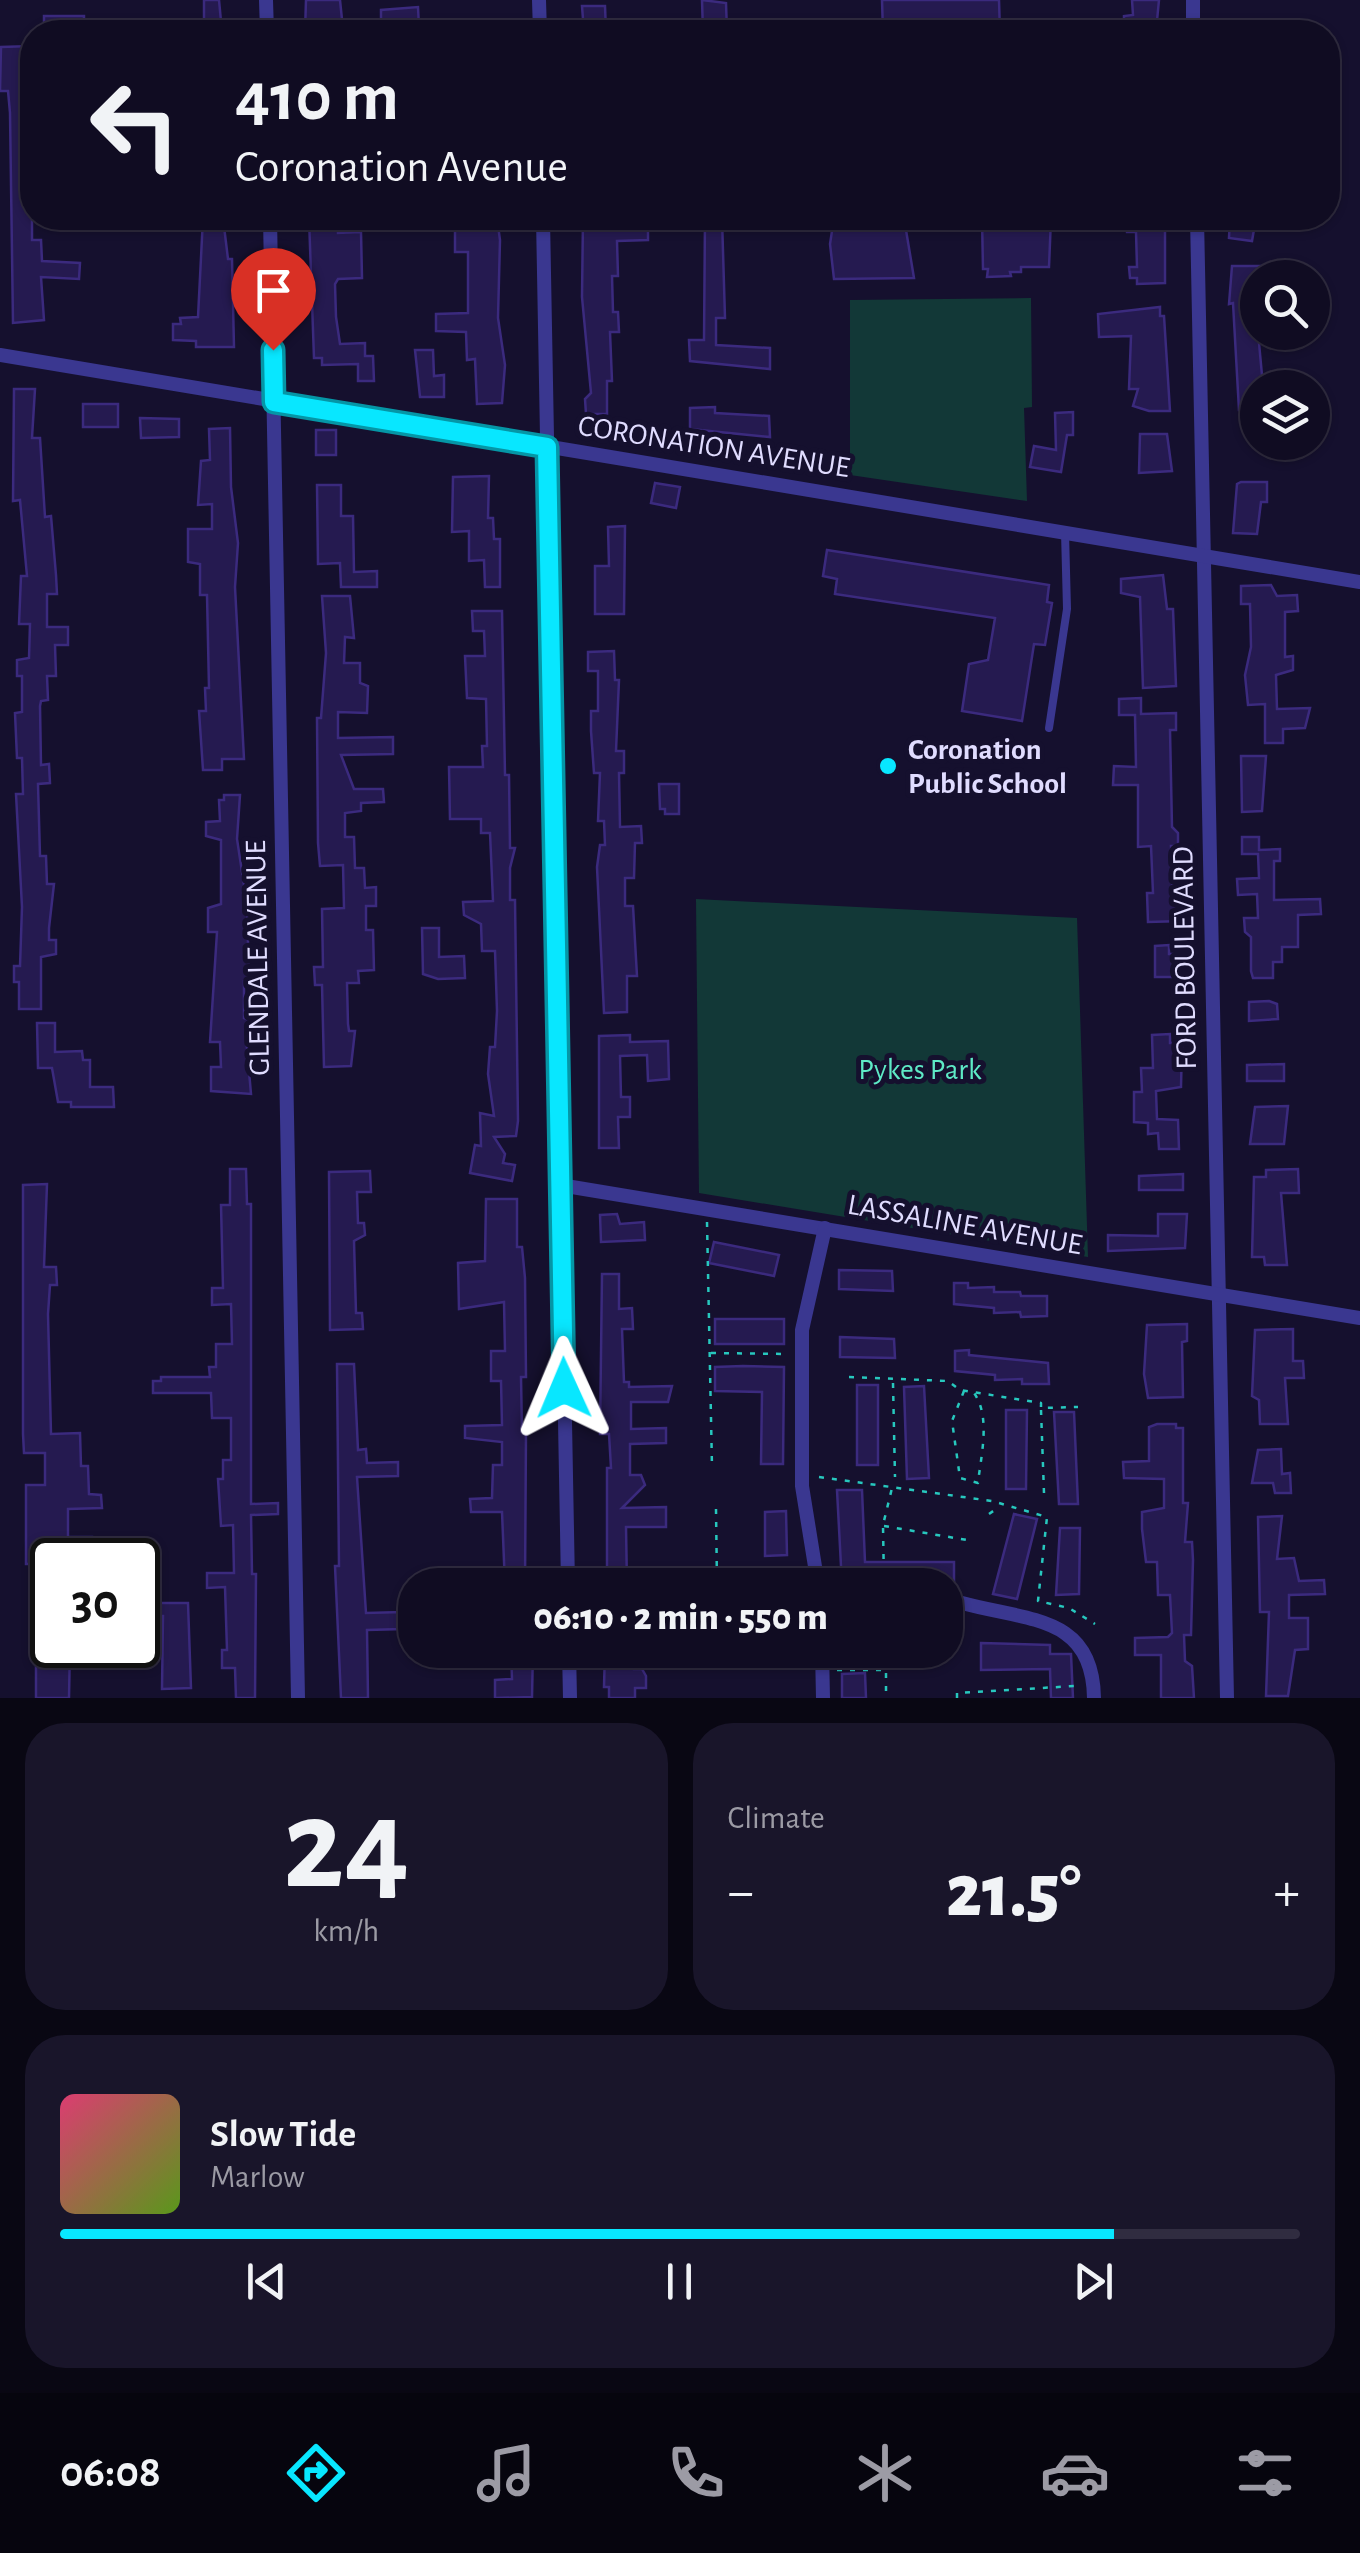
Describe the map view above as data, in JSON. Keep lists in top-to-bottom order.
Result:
{
  "streets": {
    "street": [
      "CORONATION AVENUE",
      "GLENDALE AVENUE",
      "FORD BOULEVARD",
      "LASSALINE AVENUE"
    ]
  },
  "crossings": [
    ["CORONATION AVENUE", "GLENDALE AVENUE"],
    ["CORONATION AVENUE", "FORD BOULEVARD"],
    ["FORD BOULEVARD", "LASSALINE AVENUE"]
  ],
  "parks": ["Pykes Park"],
  "places": ["Coronation Public School"],
  "page": {
    "turn": ["410 m", "Coronation Avenue"],
    "limit": "30",
    "trip": "06:10 · 2 min · 550 m",
    "tile": [
      ["24", "km/h"],
      "Climate"
    ],
    "heat": ["−", "21.5°", "+"],
    "song": ["Slow Tide", "Marlow"],
    "tabs": "06:08"
  }
}
